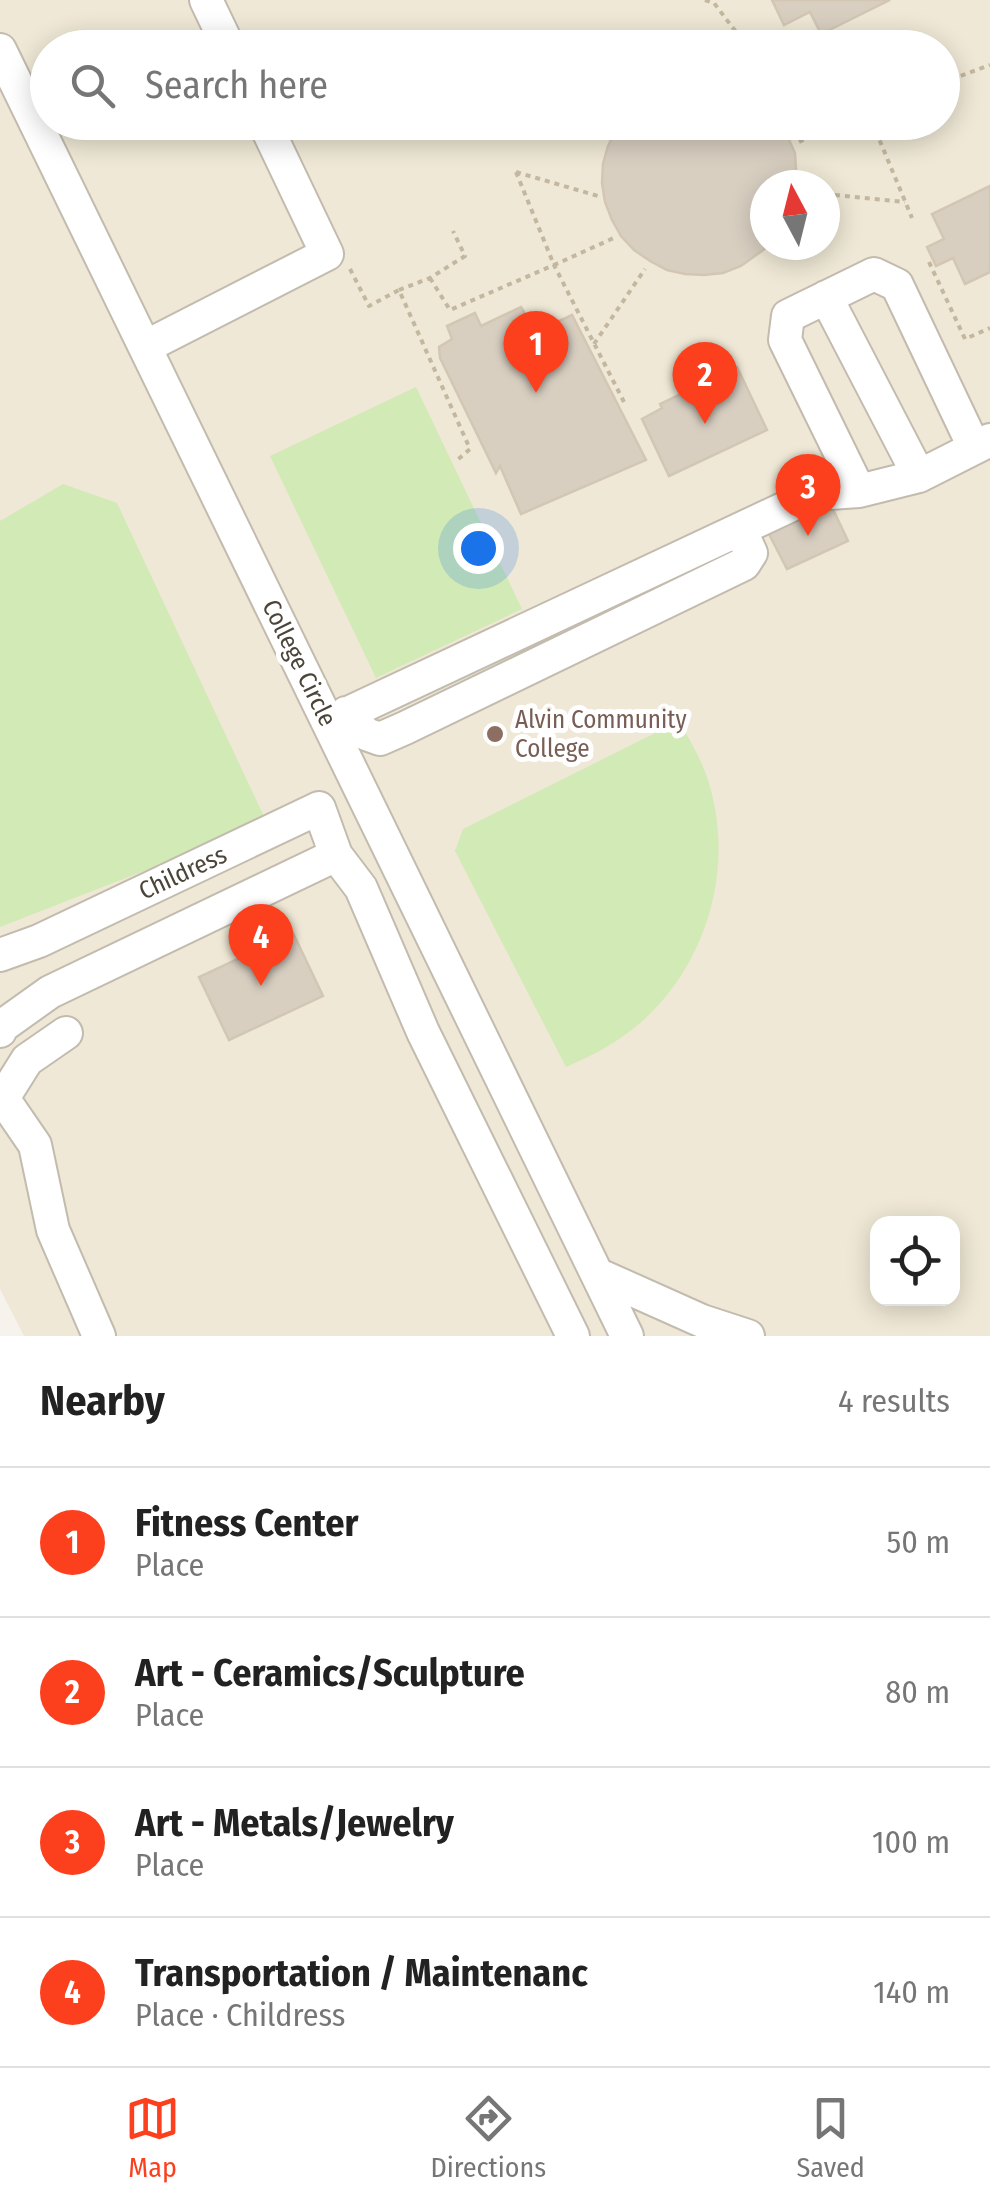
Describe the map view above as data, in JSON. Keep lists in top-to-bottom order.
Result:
{
  "streets": {
    "street": ["College Circle", "Childress"]
  },
  "places": ["Alvin Community College"],
  "north": "top",
  "page": {
    "search": "Search here",
    "pins": [
      "1",
      "2",
      "3",
      "4"
    ],
    "heading": ["Nearby", "4 results"],
    "list": [
      {
        "mark": "1",
        "name": "Fitness Center",
        "note": "Place",
        "value": "50 m"
      },
      {
        "mark": "2",
        "name": "Art - Ceramics/Sculpture",
        "note": "Place",
        "value": "80 m"
      },
      {
        "mark": "3",
        "name": "Art - Metals/Jewelry",
        "note": "Place",
        "value": "100 m"
      },
      {
        "mark": "4",
        "name": "Transportation / Maintenanc",
        "note": "Place · Childress",
        "value": "140 m"
      }
    ],
    "nav": ["Map", "Directions", "Saved"]
  }
}
